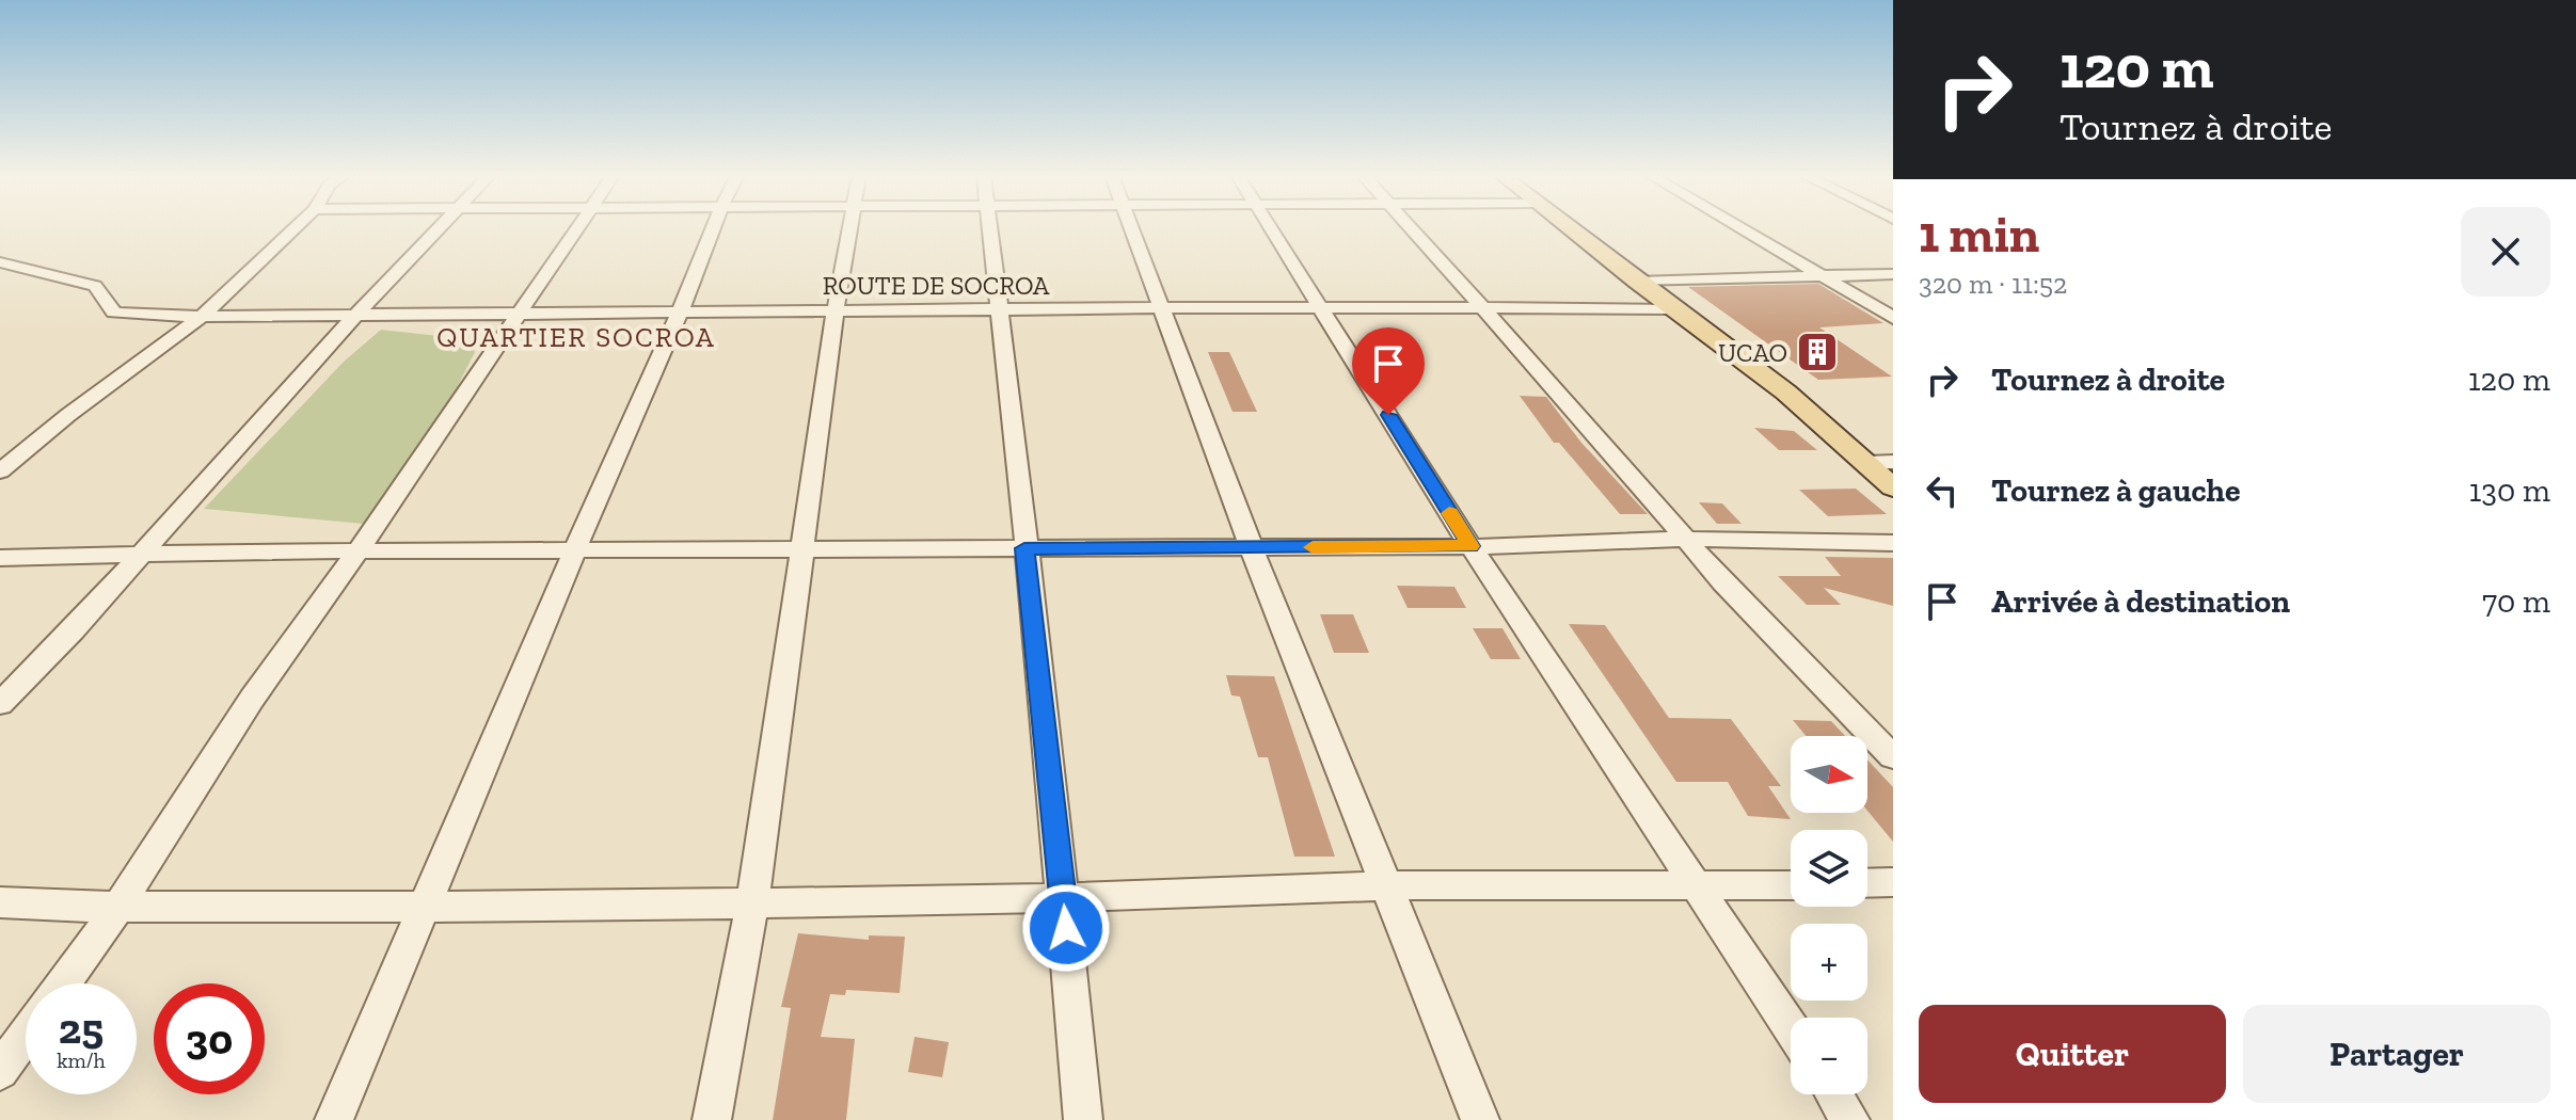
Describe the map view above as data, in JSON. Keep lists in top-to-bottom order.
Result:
{
  "streets": {
    "street": ["ROUTE DE SOCROA"]
  },
  "districts": ["QUARTIER SOCROA"],
  "places": {
    "building": ["UCAO"]
  },
  "north": "right",
  "page": {
    "turn": ["120 m", "Tournez à droite"],
    "heading": ["1 min", "320 m · 11:52"],
    "list": [
      {
        "name": "Tournez à droite",
        "value": "120 m"
      },
      {
        "name": "Tournez à gauche",
        "value": "130 m"
      },
      {
        "name": "Arrivée à destination",
        "value": "70 m"
      }
    ],
    "map_buttons": ["+", "−"],
    "speed": "25 km/h",
    "limit": "30",
    "buttons": ["Quitter", "Partager"]
  }
}
